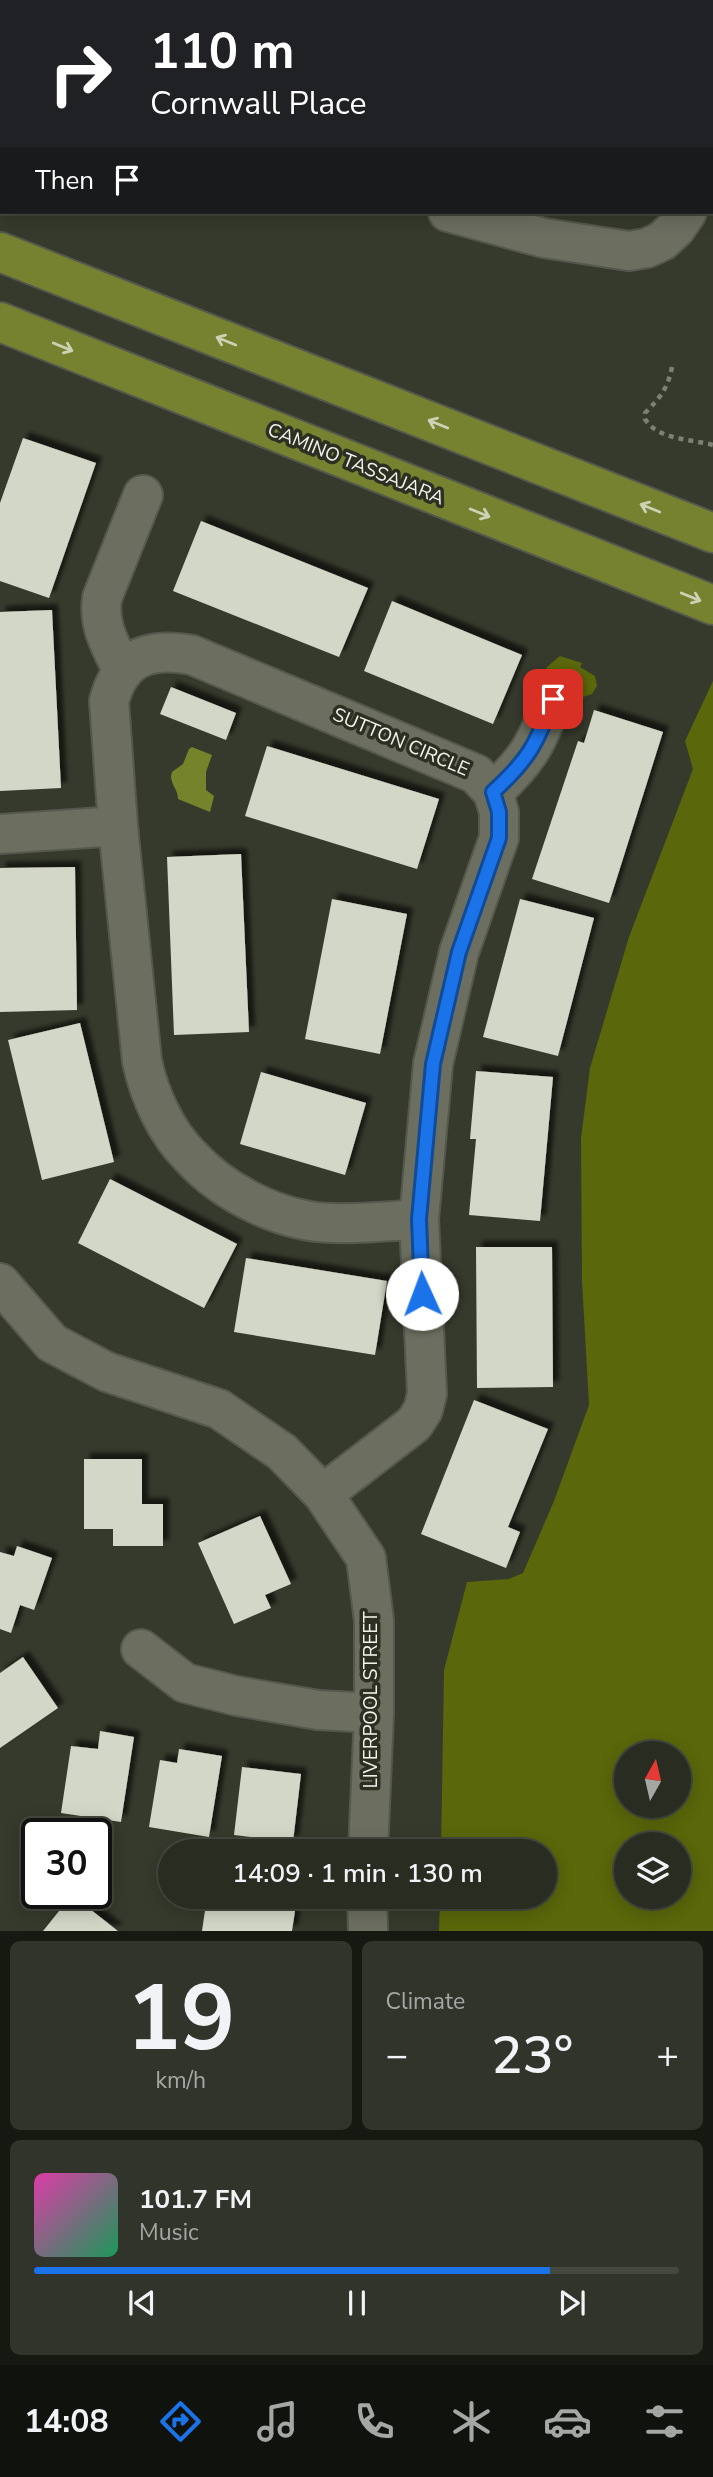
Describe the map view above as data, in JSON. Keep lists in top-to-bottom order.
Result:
{
  "streets": {
    "main road": ["CAMINO TASSAJARA"],
    "street": ["SUTTON CIRCLE", "LIVERPOOL STREET"]
  },
  "north": "top",
  "page": {
    "turn": ["110 m", "Cornwall Place"],
    "then": "Then",
    "limit": "30",
    "trip": "14:09 · 1 min · 130 m",
    "tile": [
      ["19", "km/h"],
      "Climate"
    ],
    "heat": ["−", "23°", "+"],
    "song": ["101.7 FM", "Music"],
    "tabs": "14:08"
  }
}
